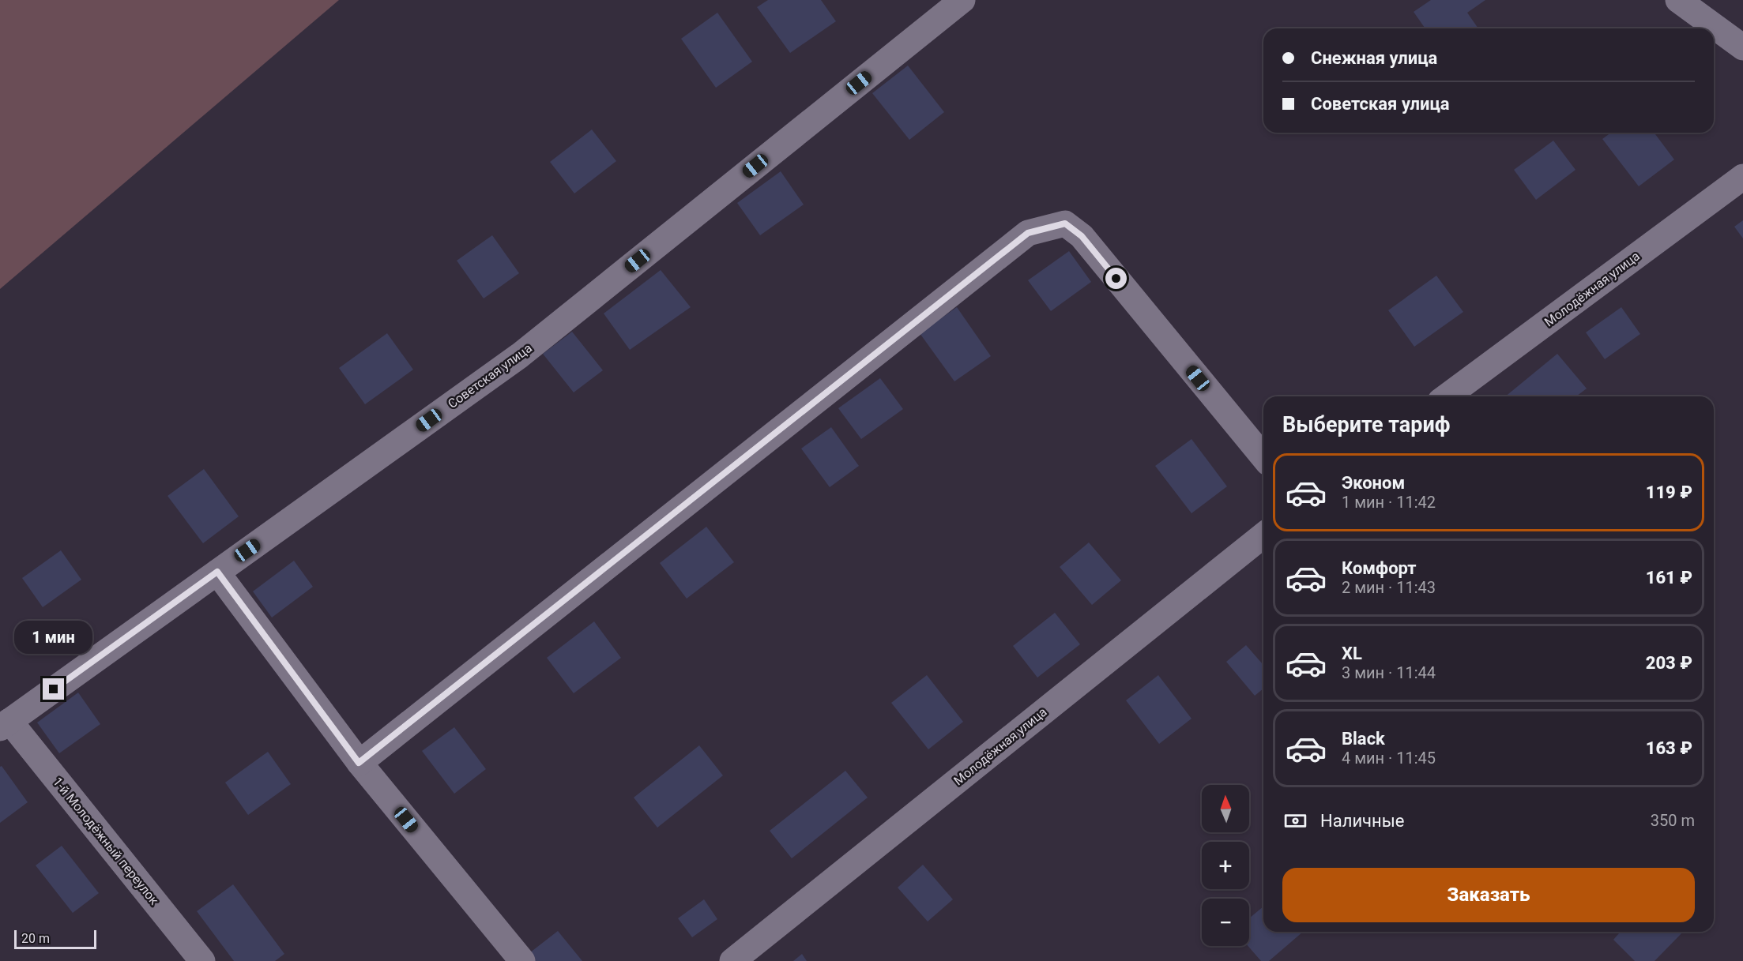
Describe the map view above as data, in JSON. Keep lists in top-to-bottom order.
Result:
{
  "streets": {
    "street": ["Молодёжная улица", "Советская улица", "1-й Молодёжный переулок"]
  },
  "crossings": [
    ["Советская улица", "1-й Молодёжный переулок"]
  ],
  "scale_bar": "20 m",
  "north": "top",
  "page": {
    "banner": ["Снежная улица", "Советская улица"],
    "heading": "Выберите тариф",
    "list": [
      {
        "name": "Эконом",
        "note": "1 мин · 11:42",
        "value": "119 ₽"
      },
      {
        "name": "Комфорт",
        "note": "2 мин · 11:43",
        "value": "161 ₽"
      },
      {
        "name": "XL",
        "note": "3 мин · 11:44",
        "value": "203 ₽"
      },
      {
        "name": "Black",
        "note": "4 мин · 11:45",
        "value": "163 ₽"
      }
    ],
    "bubble": "1 мин",
    "map_buttons": ["+", "−"],
    "pay": ["Наличные", "350 m"],
    "buttons": "Заказать",
    "scale": "20 m"
  }
}
